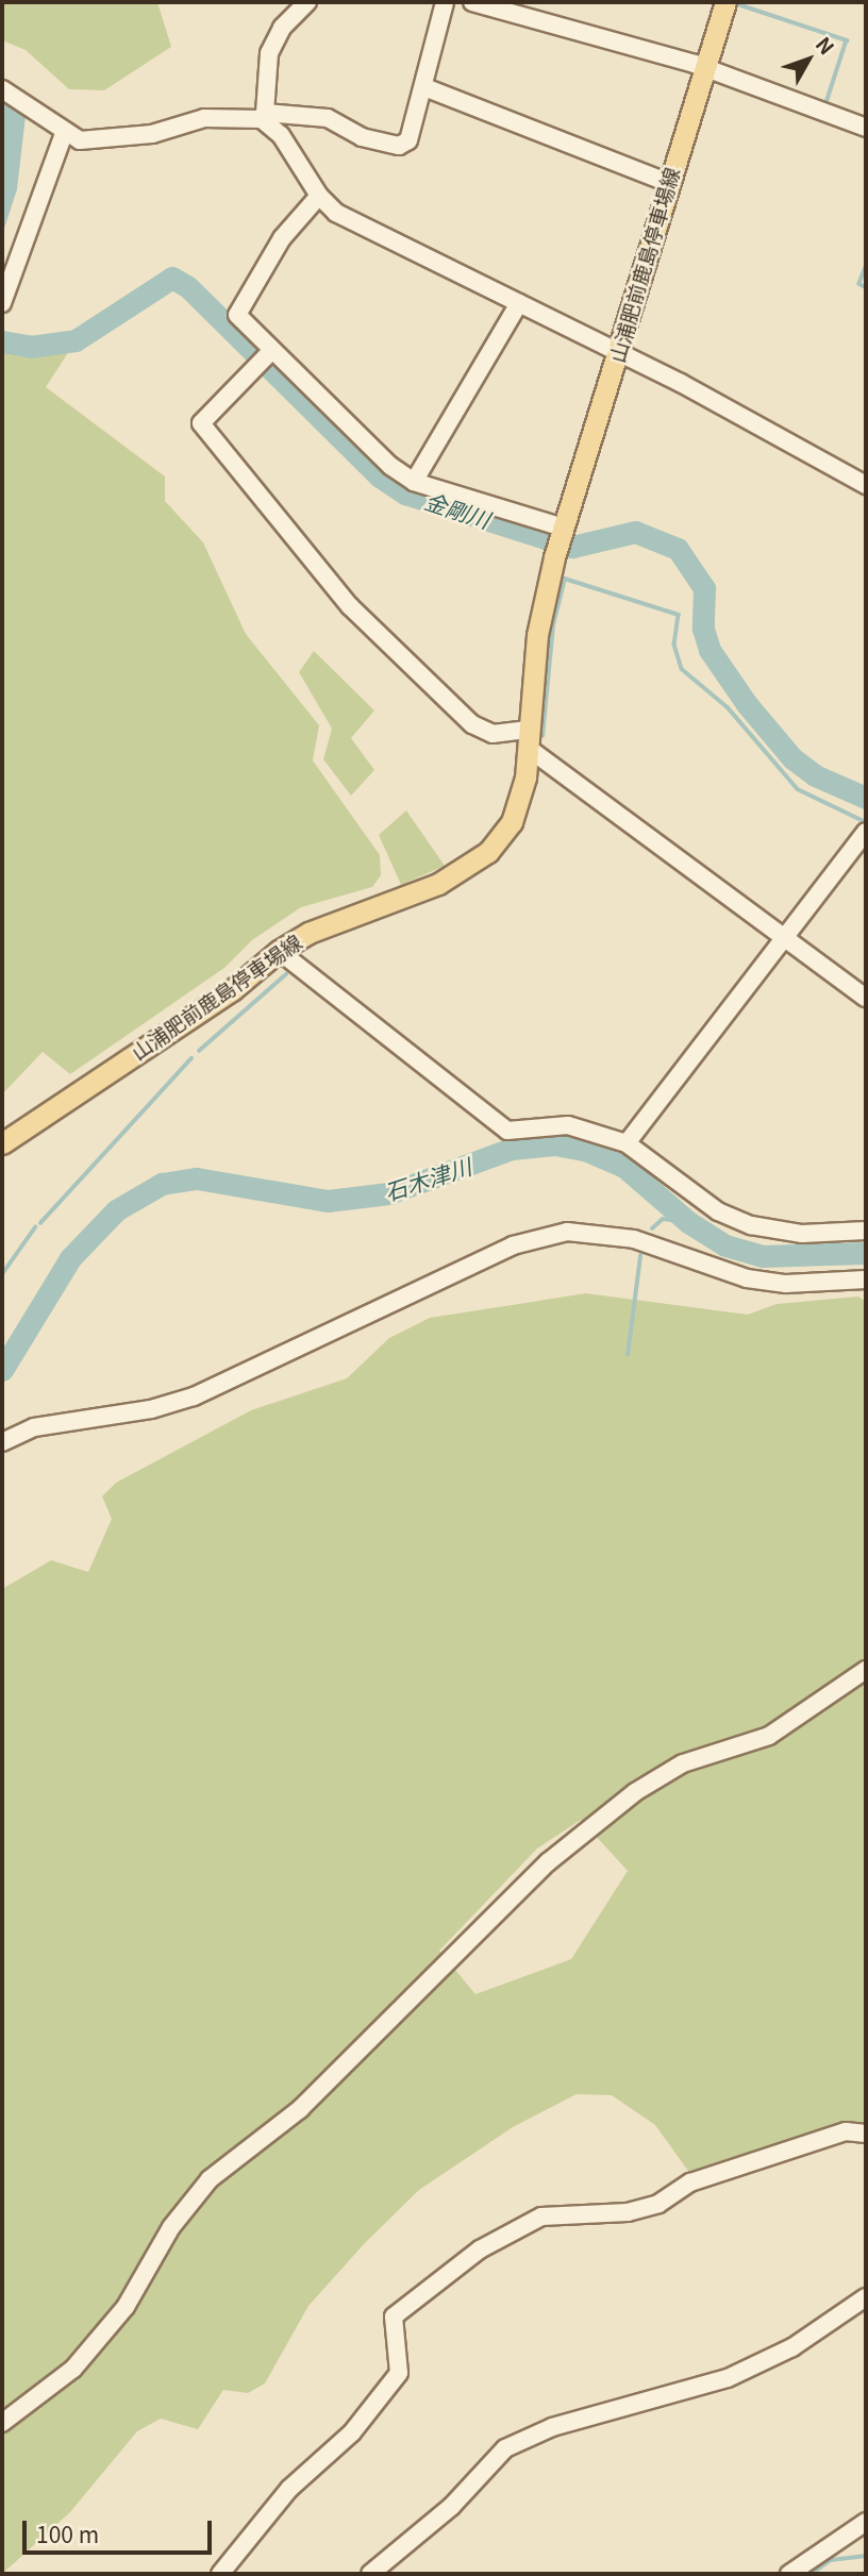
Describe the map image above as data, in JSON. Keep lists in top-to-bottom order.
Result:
{
  "streets": {
    "main road": ["山浦肥前鹿島停車場線"]
  },
  "water": ["金剛川", "石木津川"],
  "scale_bar": "100 m",
  "north": "top right"
}
